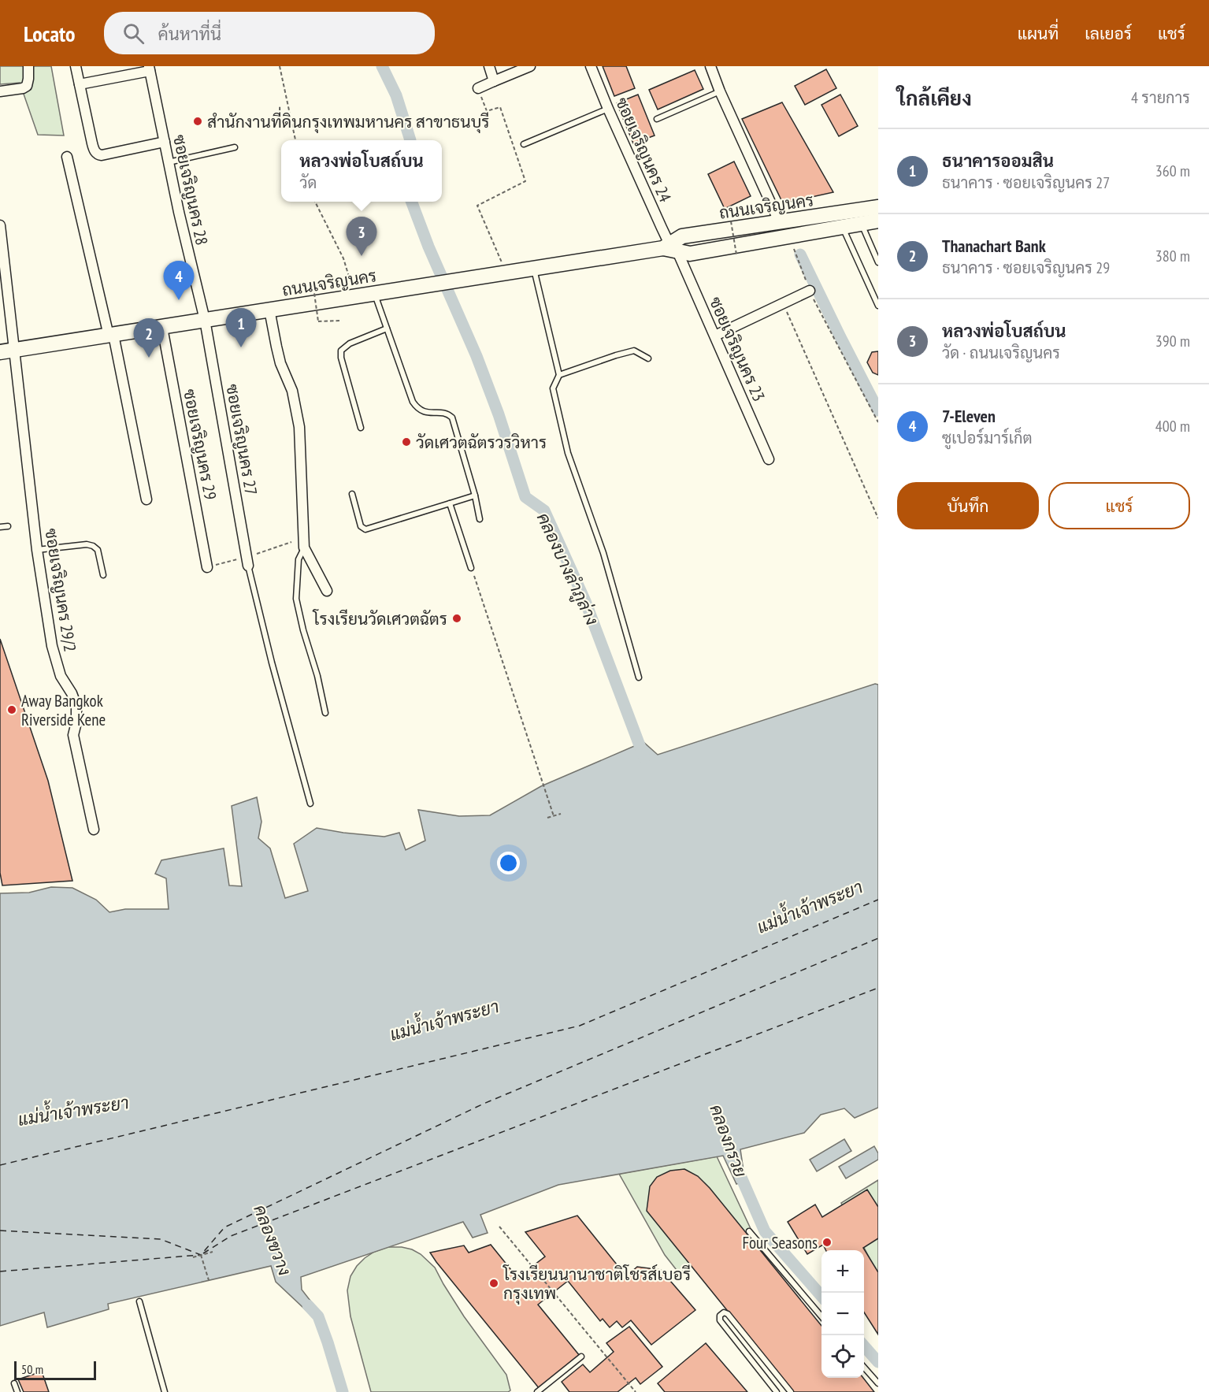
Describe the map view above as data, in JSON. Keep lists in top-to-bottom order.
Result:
{
  "streets": {
    "main road": ["ถนนเจริญนคร"],
    "street": [
      "ซอยเจริญนคร 24",
      "ซอยเจริญนคร 28",
      "ซอยเจริญนคร 23",
      "ซอยเจริญนคร 27",
      "ซอยเจริญนคร 29",
      "ซอยเจริญนคร 29/2"
    ]
  },
  "crossings": [
    ["ซอยเจริญนคร 24", "ถนนเจริญนคร"],
    ["ซอยเจริญนคร 24", "ซอยเจริญนคร 23"],
    ["ซอยเจริญนคร 28", "ถนนเจริญนคร"],
    ["ซอยเจริญนคร 28", "ซอยเจริญนคร 27"],
    ["ถนนเจริญนคร", "ซอยเจริญนคร 23"],
    ["ถนนเจริญนคร", "ซอยเจริญนคร 27"],
    ["ถนนเจริญนคร", "ซอยเจริญนคร 29"],
    ["ถนนเจริญนคร", "ซอยเจริญนคร 29/2"]
  ],
  "water": [
    "คลองบางลำภูล่าง",
    "แม่น้ำเจ้าพระยา",
    "คลองกรวย",
    "คลองขวาง"
  ],
  "places": [
    "สํานักงานที่ดินกรุงเทพมหานคร สาขาธนบุรี",
    "วัดเศวตฉัตรวรวิหาร",
    "โรงเรียนวัดเศวตฉัตร",
    "Away Bangkok Riverside Kene",
    "Four Seasons",
    "โรงเรียนนานาชาติโชรส์เบอรี กรุงเทพ"
  ],
  "scale_bar": "50 m",
  "page": {
    "header": "Locato",
    "search": "ค้นหาที่นี่",
    "nav": ["แผนที่", "เลเยอร์", "แชร์"],
    "heading": ["ใกล้เคียง", "4 รายการ"],
    "list": [
      {
        "mark": "1",
        "name": "ธนาคารออมสิน",
        "note": "ธนาคาร · ซอยเจริญนคร 27",
        "value": "360 m"
      },
      {
        "mark": "2",
        "name": "Thanachart Bank",
        "note": "ธนาคาร · ซอยเจริญนคร 29",
        "value": "380 m"
      },
      {
        "mark": "3",
        "name": "หลวงพ่อโบสถ์บน",
        "note": "วัด · ถนนเจริญนคร",
        "value": "390 m"
      },
      {
        "mark": "4",
        "name": "7-Eleven",
        "note": "ซูเปอร์มาร์เก็ต",
        "value": "400 m"
      }
    ],
    "popup": ["หลวงพ่อโบสถ์บน", "วัด"],
    "pins": [
      "3",
      "4",
      "1",
      "2"
    ],
    "buttons": ["บันทึก", "แชร์"],
    "map_buttons": ["+", "−"],
    "scale": "50 m"
  }
}
